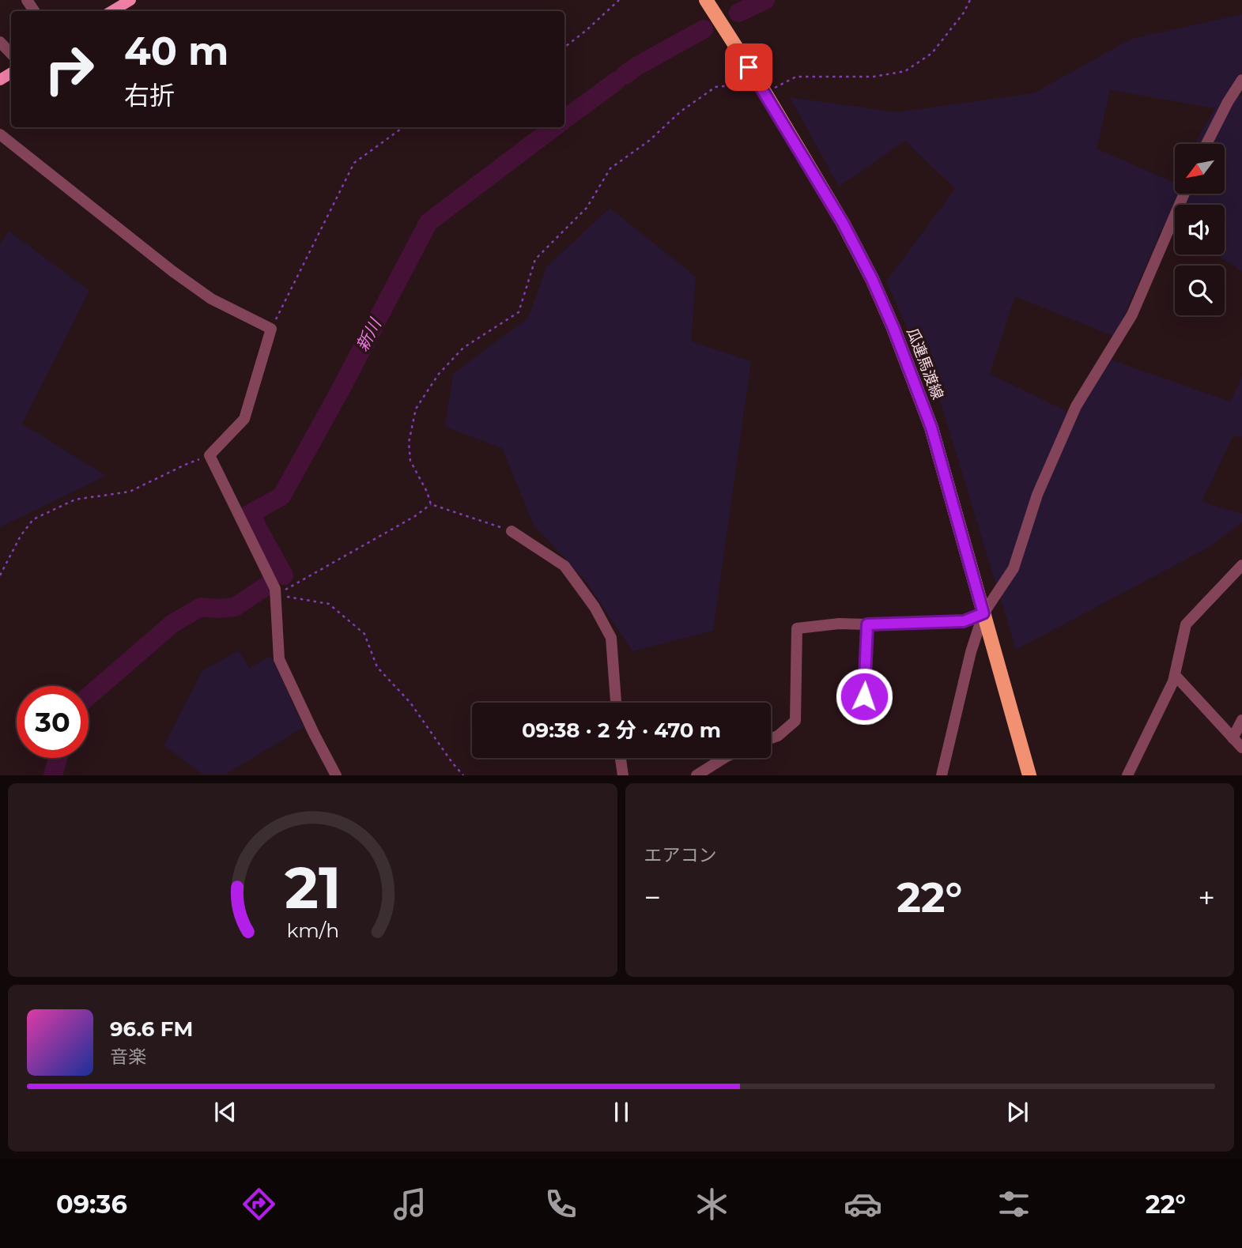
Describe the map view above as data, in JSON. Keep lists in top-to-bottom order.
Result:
{
  "streets": {
    "main road": ["瓜連馬渡線"]
  },
  "water": ["新川"],
  "north": "bottom left",
  "page": {
    "turn": ["40 m", "右折"],
    "limit": "30",
    "trip": "09:38 · 2 分 · 470 m",
    "tile": "エアコン",
    "heat": ["−", "22°", "+"],
    "song": ["96.6 FM", "音楽"],
    "tabs": ["09:36", "22°"],
    "gauge": ["21", "km/h"]
  }
}
